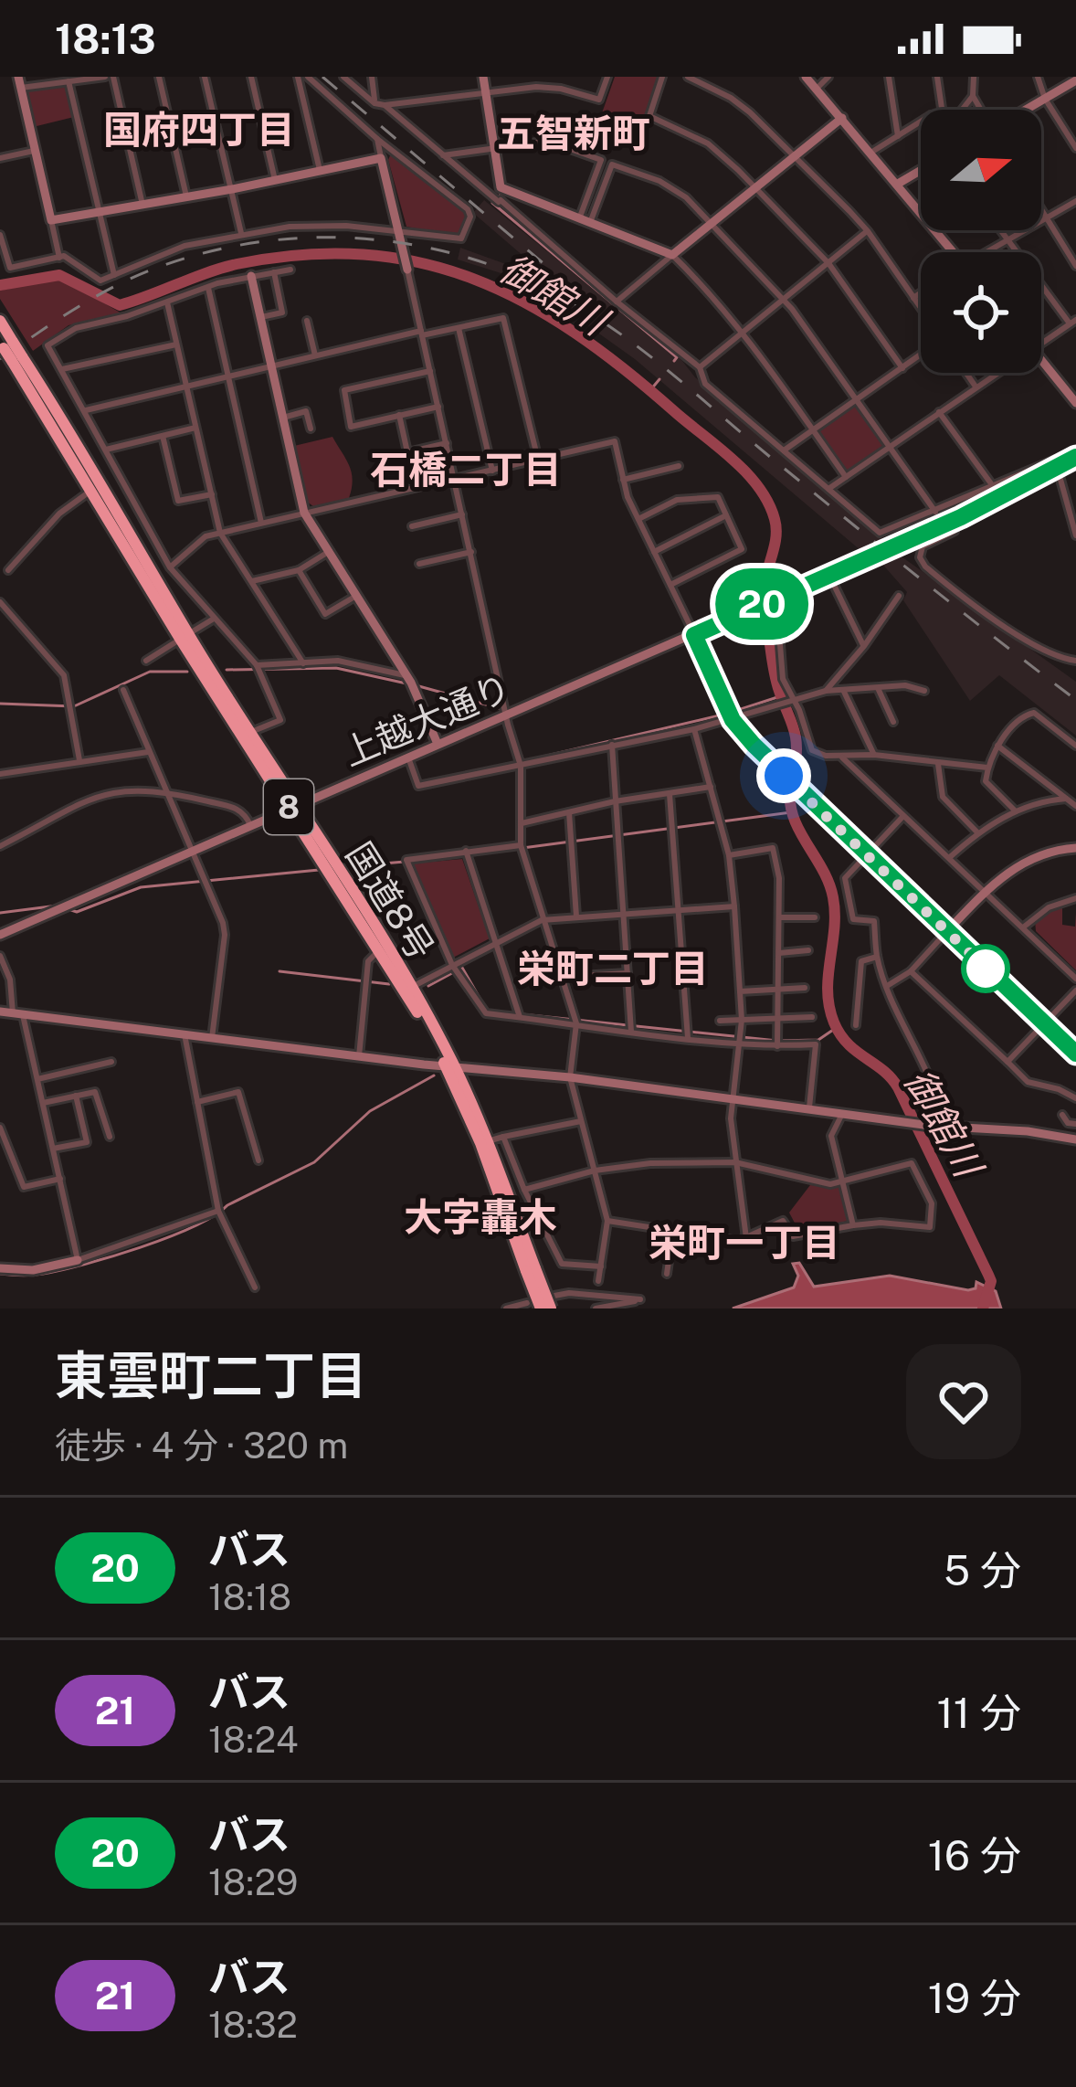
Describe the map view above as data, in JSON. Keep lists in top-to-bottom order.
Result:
{
  "streets": {
    "highway": ["8", "国道8号"],
    "street": ["上越大通り"]
  },
  "crossings": [
    ["上越大通り", "国道8号"]
  ],
  "districts": [
    "国府四丁目",
    "五智新町",
    "石橋二丁目",
    "栄町二丁目",
    "大字轟木",
    "栄町一丁目"
  ],
  "water": ["御館川"],
  "lines": ["bus line 20"],
  "north": "right",
  "page": {
    "status": "18:13",
    "on_map": "20",
    "heading": ["東雲町二丁目", "徒歩 · 4 分 · 320 m"],
    "list": [
      {
        "mark": "20",
        "name": "バス",
        "note": "18:18",
        "value": "5 分"
      },
      {
        "mark": "21",
        "name": "バス",
        "note": "18:24",
        "value": "11 分"
      },
      {
        "mark": "20",
        "name": "バス",
        "note": "18:29",
        "value": "16 分"
      },
      {
        "mark": "21",
        "name": "バス",
        "note": "18:32",
        "value": "19 分"
      }
    ]
  }
}
